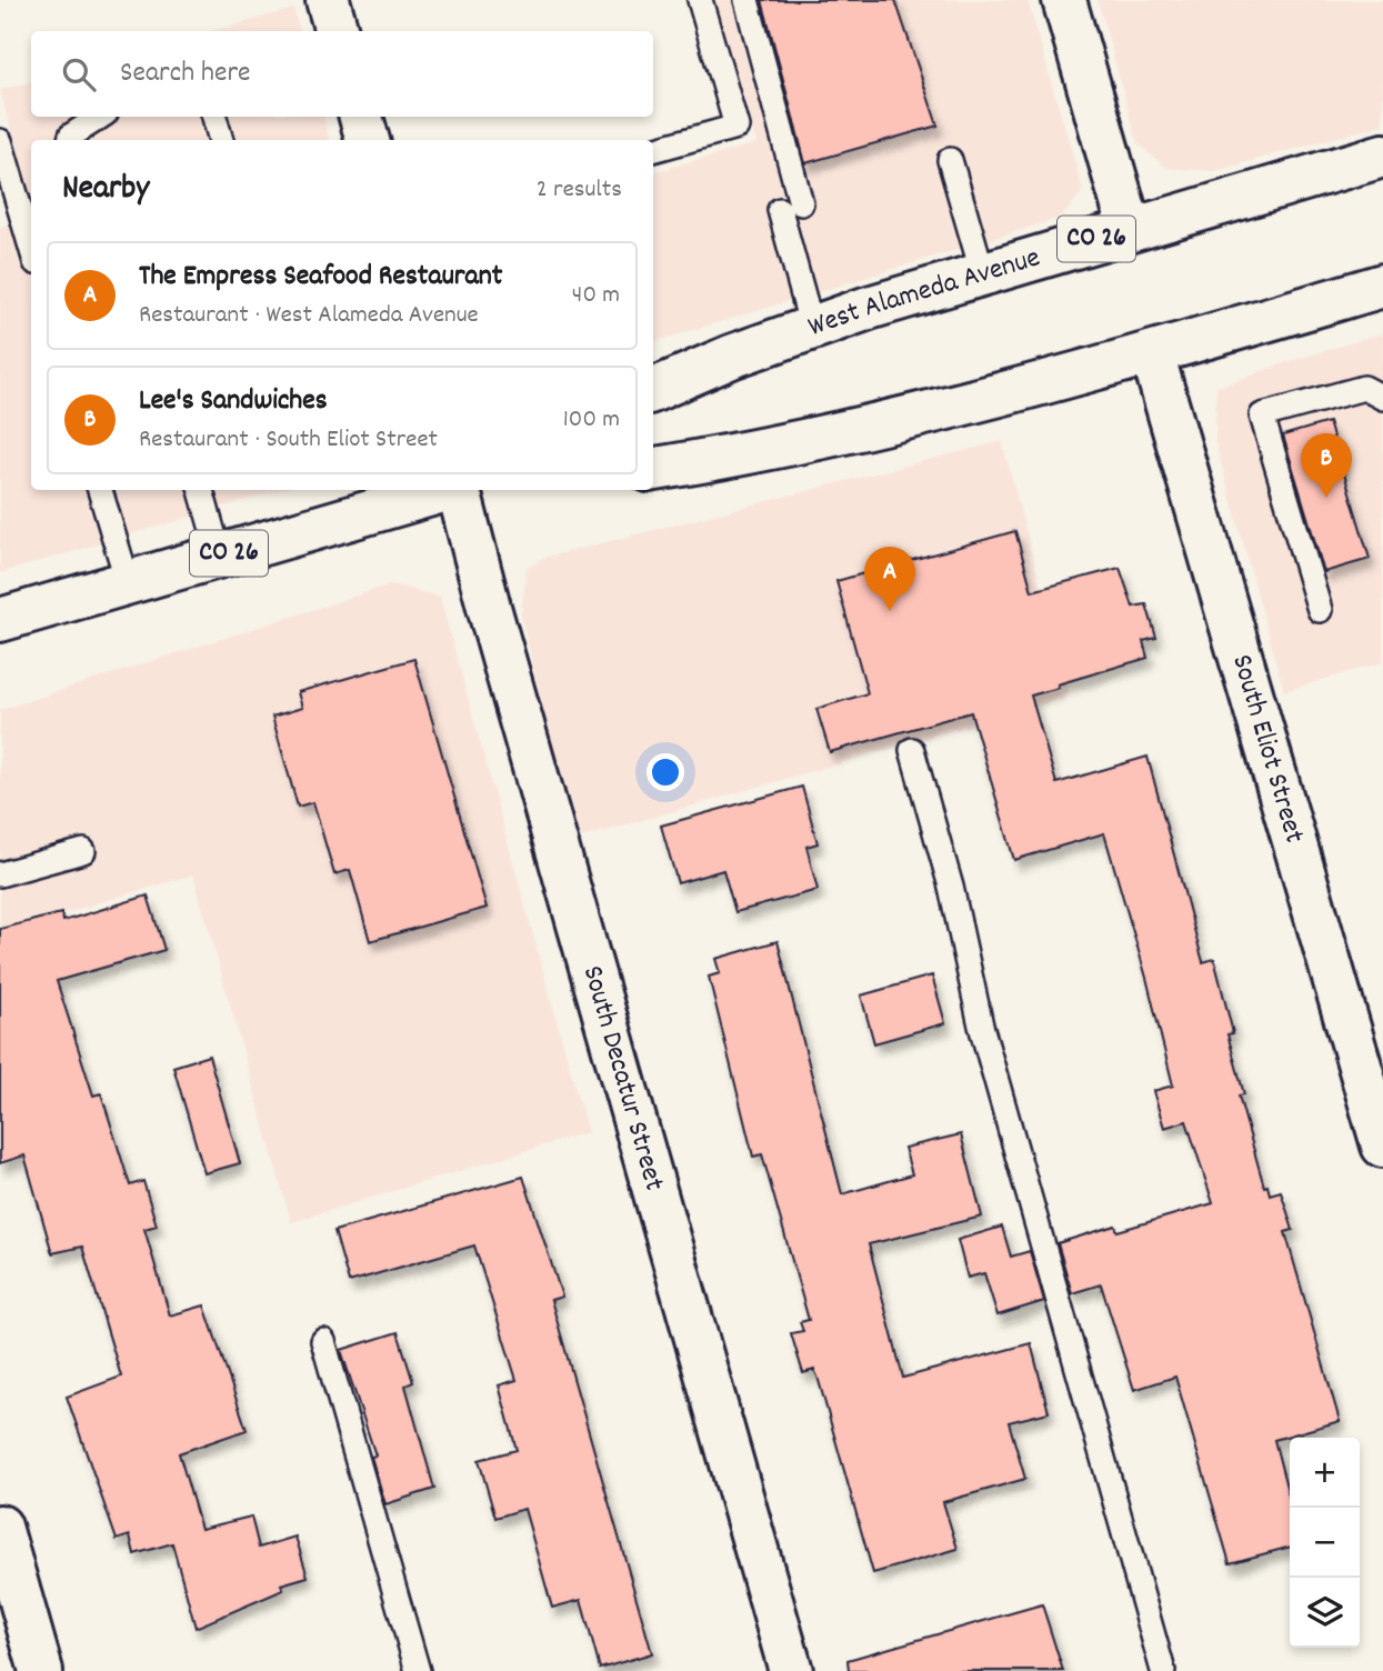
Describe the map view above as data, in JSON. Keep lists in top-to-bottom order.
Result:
{
  "streets": {
    "street": [
      "CO 26",
      "West Alameda Avenue",
      "South Eliot Street",
      "South Decatur Street"
    ]
  },
  "page": {
    "search": "Search here",
    "heading": ["Nearby", "2 results"],
    "list": [
      {
        "mark": "A",
        "name": "The Empress Seafood Restaurant",
        "note": "Restaurant · West Alameda Avenue",
        "value": "40 m"
      },
      {
        "mark": "B",
        "name": "Lee's Sandwiches",
        "note": "Restaurant · South Eliot Street",
        "value": "100 m"
      }
    ],
    "pins": ["B", "A"],
    "map_buttons": ["+", "−"]
  }
}
